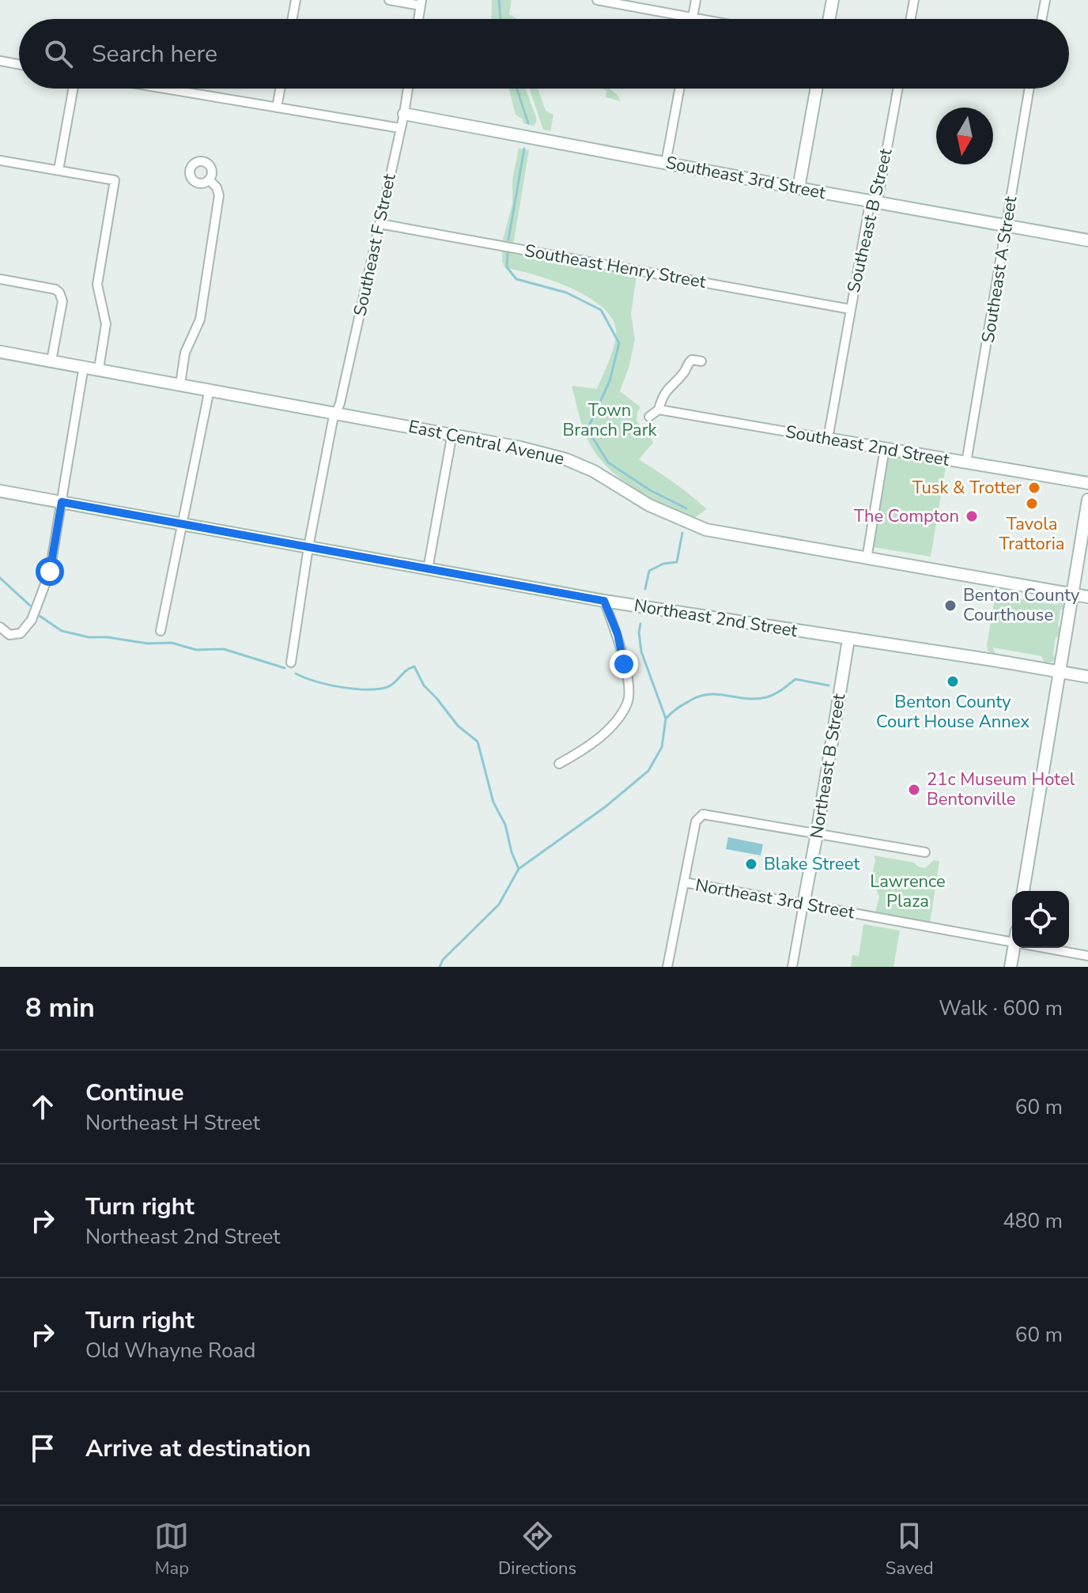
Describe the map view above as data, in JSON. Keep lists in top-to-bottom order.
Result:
{
  "streets": {
    "street": [
      "Southeast 3rd Street",
      "Southeast B Street",
      "Southeast F Street",
      "Southeast Henry Street",
      "Southeast A Street",
      "East Central Avenue",
      "Southeast 2nd Street",
      "Northeast 2nd Street",
      "Northeast B Street",
      "Northeast 3rd Street"
    ]
  },
  "crossings": [
    ["Southeast 3rd Street", "Southeast B Street"],
    ["Southeast 3rd Street", "Southeast F Street"],
    ["Southeast 3rd Street", "Southeast A Street"],
    ["Southeast B Street", "Southeast Henry Street"],
    ["Southeast B Street", "Southeast 2nd Street"],
    ["Southeast F Street", "Southeast Henry Street"],
    ["Southeast F Street", "East Central Avenue"],
    ["Southeast F Street", "Northeast 2nd Street"],
    ["Southeast A Street", "Southeast 2nd Street"],
    ["Northeast 2nd Street", "Northeast B Street"],
    ["Northeast B Street", "Northeast 3rd Street"]
  ],
  "parks": ["Town Branch Park", "Lawrence Plaza"],
  "places": [
    "Tusk & Trotter",
    "Tavola Trattoria",
    "The Compton",
    "Benton County Courthouse",
    "Benton County Court House Annex",
    "21c Museum Hotel Bentonville",
    "Blake Street"
  ],
  "north": "bottom",
  "page": {
    "search": "Search here",
    "heading": ["8 min", "Walk · 600 m"],
    "list": [
      ["Continue", "Northeast H Street", "60 m"],
      ["Turn right", "Northeast 2nd Street", "480 m"],
      ["Turn right", "Old Whayne Road", "60 m"],
      "Arrive at destination"
    ],
    "nav": ["Map", "Directions", "Saved"]
  }
}
